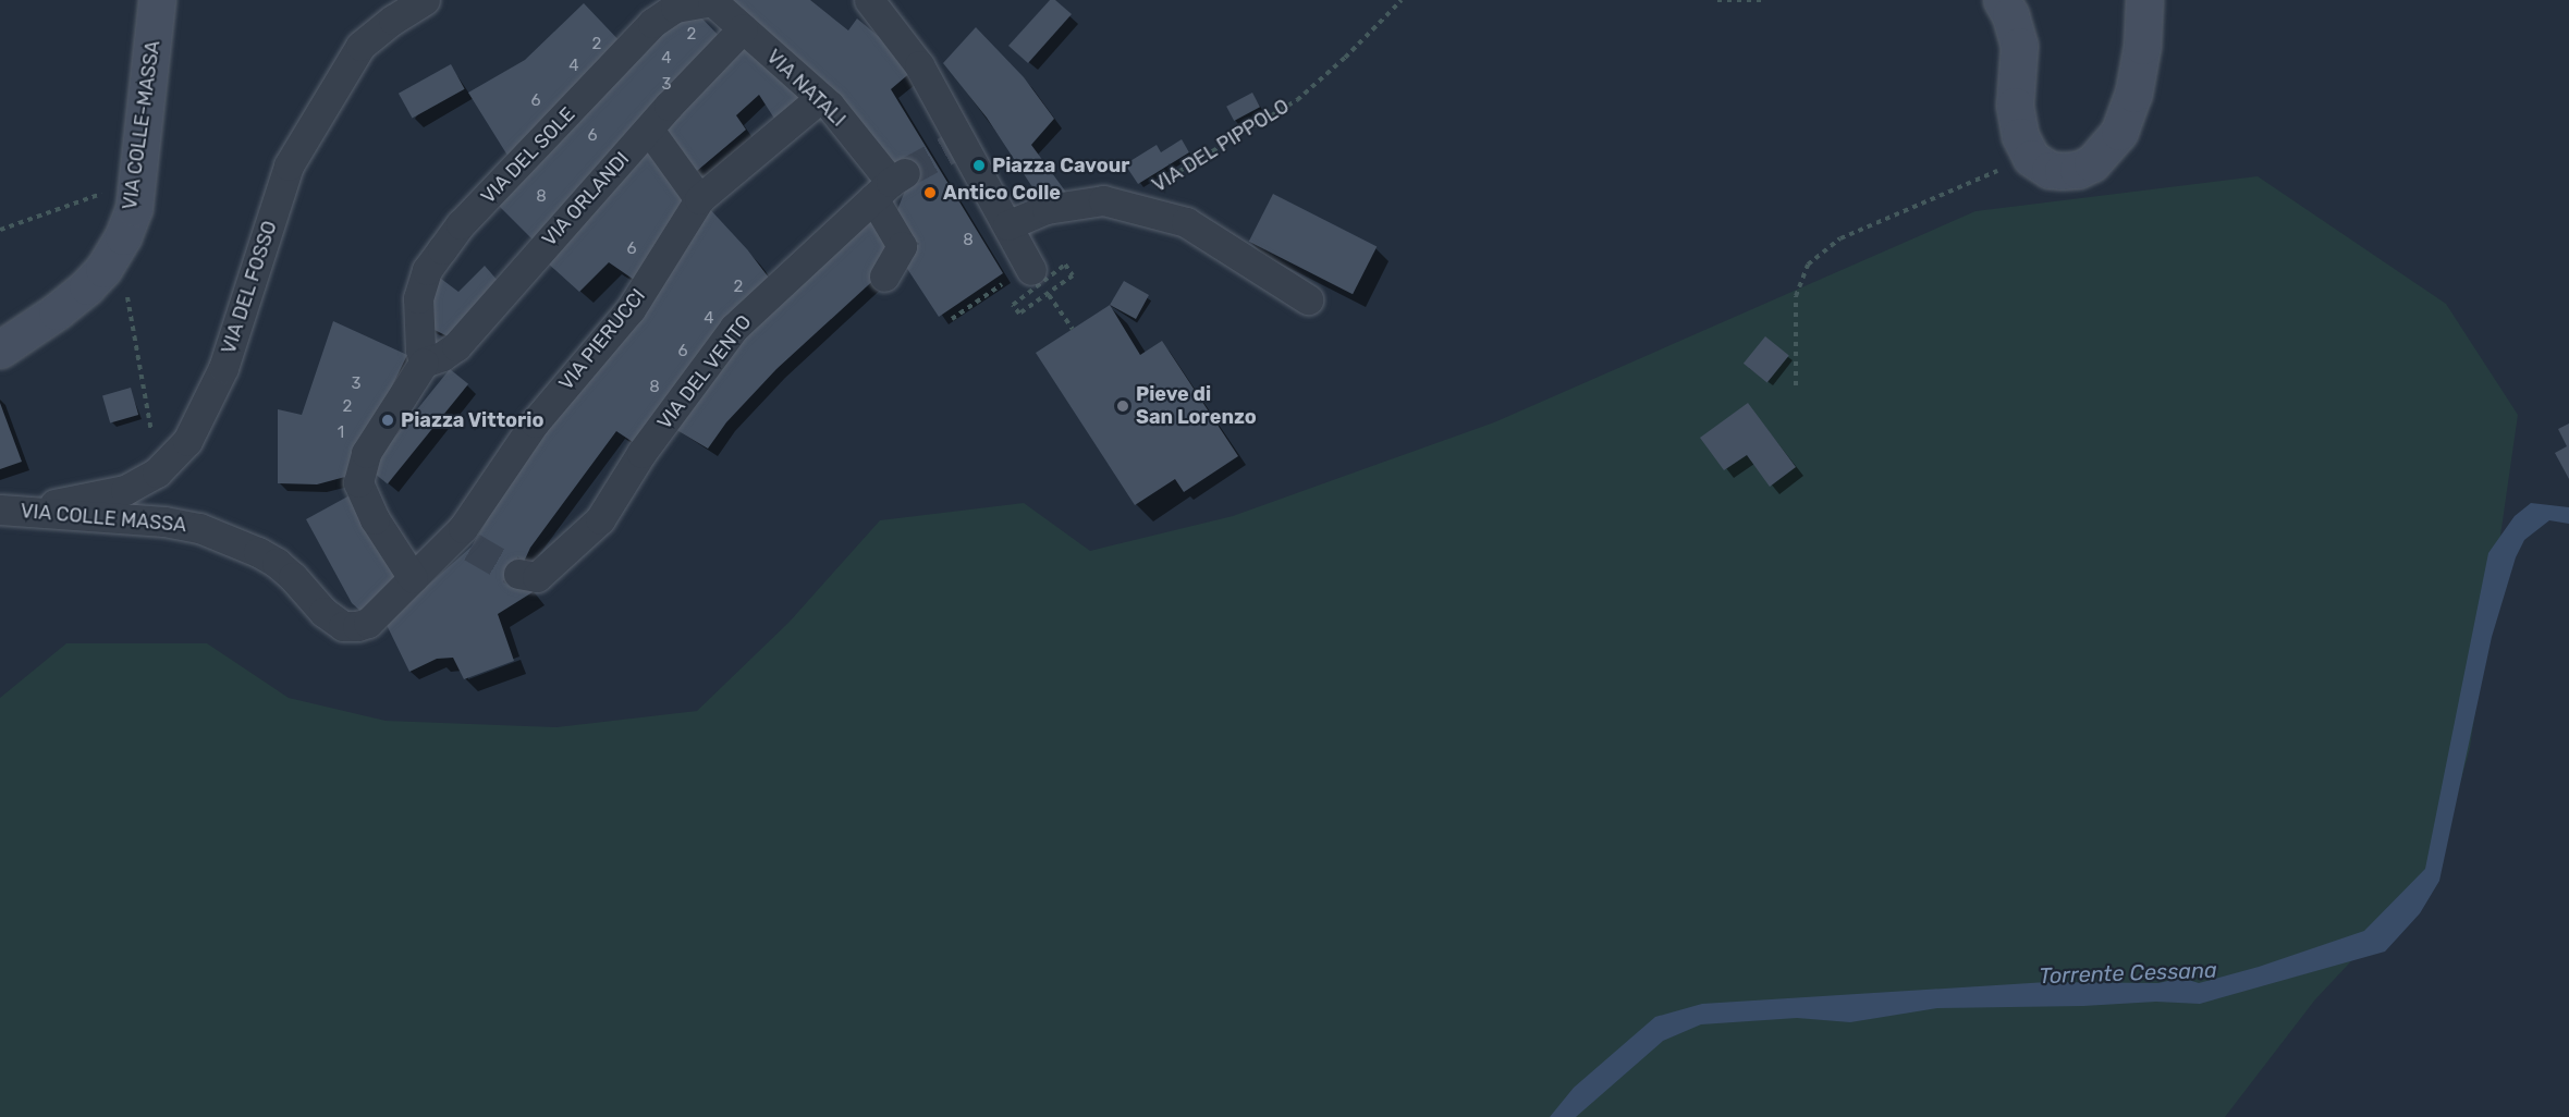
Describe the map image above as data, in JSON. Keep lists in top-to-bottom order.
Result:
{
  "streets": {
    "street": [
      "VIA NATALI",
      "VIA COLLE-MASSA",
      "VIA DEL SOLE",
      "VIA ORLANDI",
      "VIA DEL FOSSO",
      "VIA PIERUCCI",
      "VIA DEL VENTO",
      "VIA COLLE MASSA"
    ],
    "path": ["VIA DEL PIPPOLO"]
  },
  "crossings": [
    ["VIA NATALI", "VIA DEL SOLE"],
    ["VIA NATALI", "VIA ORLANDI"],
    ["VIA NATALI", "VIA PIERUCCI"],
    ["VIA NATALI", "VIA DEL VENTO"],
    ["VIA DEL SOLE", "VIA ORLANDI"],
    ["VIA DEL FOSSO", "VIA COLLE MASSA"],
    ["VIA PIERUCCI", "VIA COLLE MASSA"]
  ],
  "water": ["Torrente Cessana"],
  "places": [
    "Piazza Cavour",
    "Antico Colle",
    "Pieve di San Lorenzo",
    "Piazza Vittorio"
  ],
  "house_numbers": [
    "2",
    "2",
    "4",
    "4",
    "3",
    "6",
    "6",
    "8",
    "8",
    "6",
    "2",
    "4",
    "6",
    "3",
    "8",
    "2",
    "1"
  ]
}
